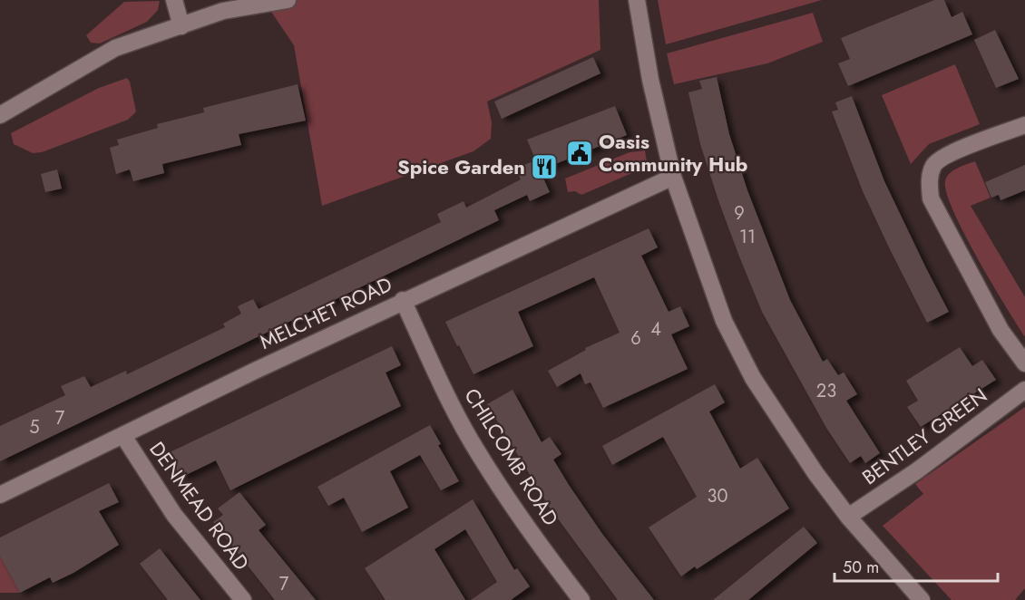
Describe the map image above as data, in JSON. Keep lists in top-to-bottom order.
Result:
{
  "streets": {
    "street": [
      "MELCHET ROAD",
      "BENTLEY GREEN",
      "CHILCOMB ROAD",
      "DENMEAD ROAD"
    ]
  },
  "crossings": [
    ["MELCHET ROAD", "CHILCOMB ROAD"],
    ["MELCHET ROAD", "DENMEAD ROAD"]
  ],
  "places": {
    "public building": ["Oasis Community Hub"],
    "restaurant": ["Spice Garden"]
  },
  "house_numbers": [
    "9",
    "11",
    "4",
    "6",
    "23",
    "7",
    "5",
    "30",
    "7"
  ],
  "scale_bar": "50 m"
}
